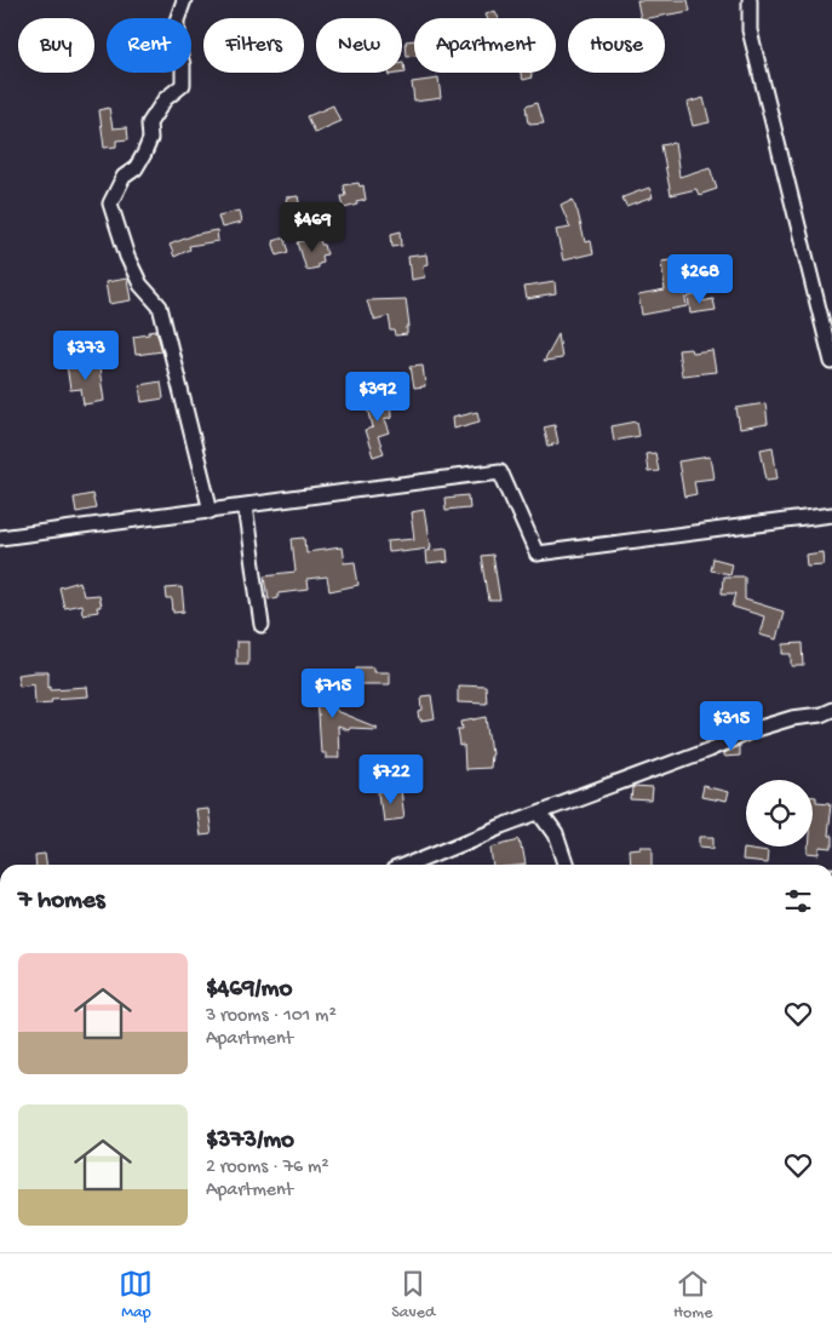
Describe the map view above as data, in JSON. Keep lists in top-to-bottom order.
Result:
{
  "page": {
    "chip": [
      "Buy",
      "Rent",
      "Filters",
      "New",
      "Apartment",
      "House"
    ],
    "price": [
      "$469",
      "$268",
      "$373",
      "$392",
      "$715",
      "$315",
      "$722"
    ],
    "heading": "7 homes",
    "list": [
      {
        "name": "$469/mo",
        "note": "3 rooms · 101 m² · Apartment"
      },
      {
        "name": "$373/mo",
        "note": "2 rooms · 76 m² · Apartment"
      }
    ],
    "tabs": ["Map", "Saved", "Home"]
  }
}
